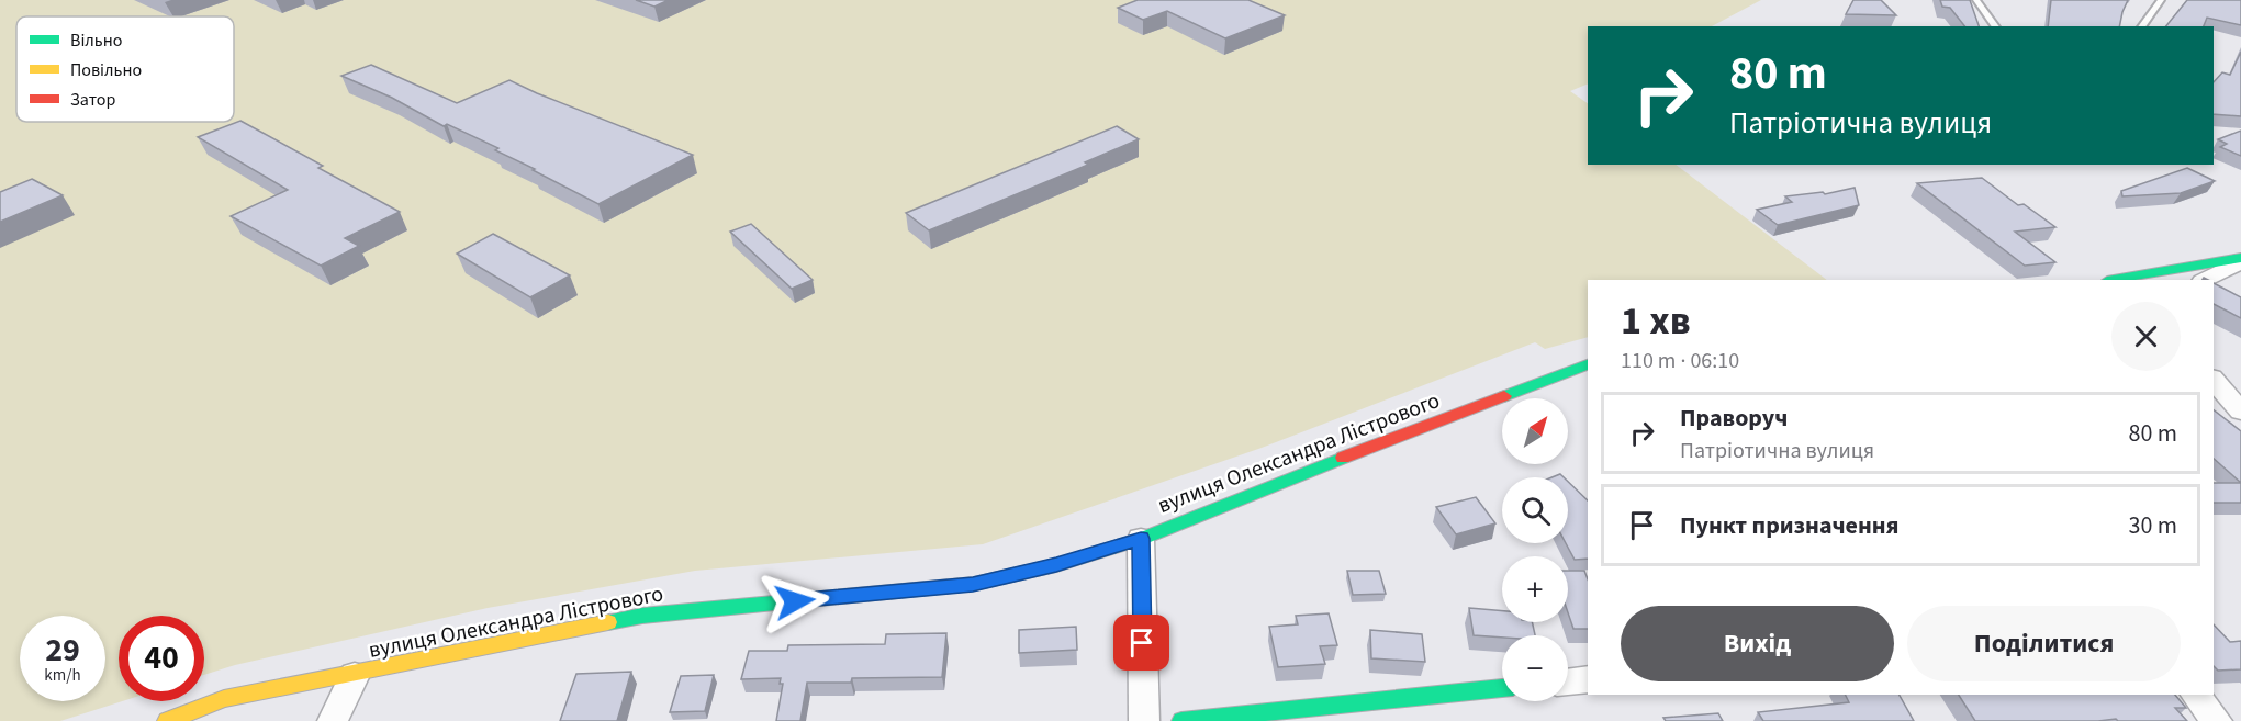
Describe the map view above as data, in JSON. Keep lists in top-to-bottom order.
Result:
{
  "streets": {
    "street": ["вулиця Олександра Лістрового"]
  },
  "legend": ["Вільно", "Повільно", "Затор"],
  "north": "top right",
  "page": {
    "turn": ["80 m", "Патріотична вулиця"],
    "heading": ["1 хв", "110 m · 06:10"],
    "list": [
      {
        "name": "Праворуч",
        "note": "Патріотична вулиця",
        "value": "80 m"
      },
      {
        "name": "Пункт призначення",
        "value": "30 m"
      }
    ],
    "map_buttons": ["+", "−"],
    "buttons": ["Вихід", "Поділитися"],
    "speed": "29 km/h",
    "limit": "40"
  }
}
